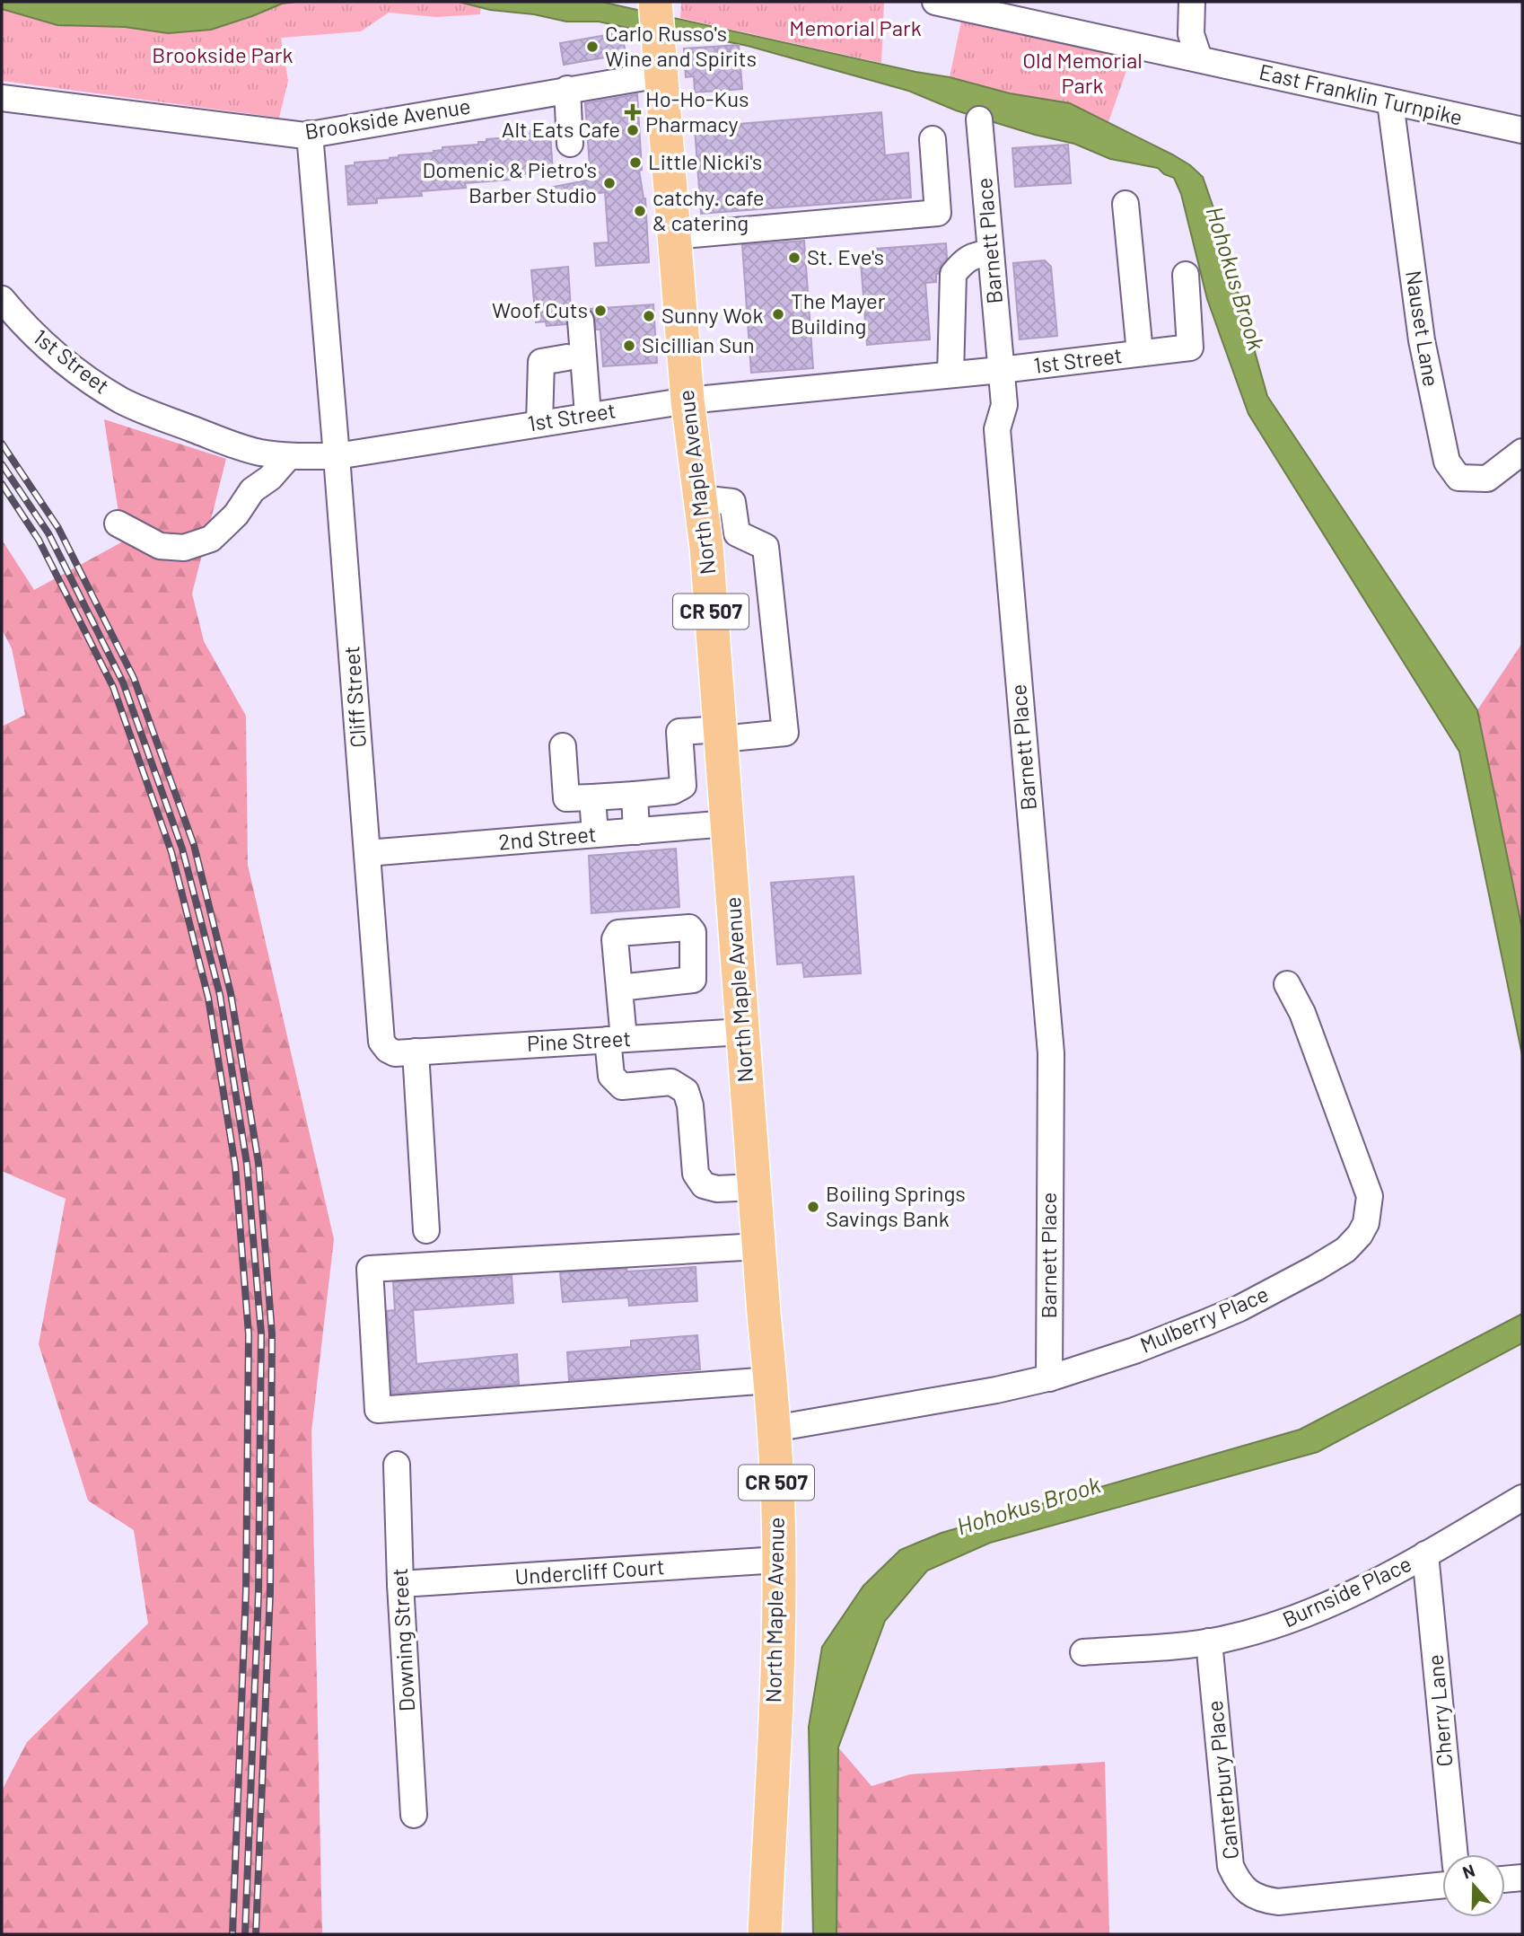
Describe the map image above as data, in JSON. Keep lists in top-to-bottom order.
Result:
{
  "streets": {
    "main road": ["North Maple Avenue", "CR 507"],
    "street": [
      "East Franklin Turnpike",
      "Brookside Avenue",
      "Barnett Place",
      "Nauset Lane",
      "1st Street",
      "Cliff Street",
      "2nd Street",
      "Pine Street",
      "Mulberry Place",
      "Undercliff Court",
      "Burnside Place",
      "Downing Street",
      "Cherry Lane",
      "Canterbury Place"
    ]
  },
  "crossings": [
    ["East Franklin Turnpike", "Nauset Lane"],
    ["Brookside Avenue", "North Maple Avenue"],
    ["Brookside Avenue", "CR 507"],
    ["Brookside Avenue", "Cliff Street"],
    ["Barnett Place", "1st Street"],
    ["Barnett Place", "Mulberry Place"],
    ["1st Street", "North Maple Avenue"],
    ["1st Street", "Cliff Street"],
    ["North Maple Avenue", "CR 507"],
    ["North Maple Avenue", "2nd Street"],
    ["North Maple Avenue", "Pine Street"],
    ["North Maple Avenue", "Mulberry Place"],
    ["North Maple Avenue", "Undercliff Court"],
    ["Cliff Street", "2nd Street"],
    ["Cliff Street", "Pine Street"],
    ["Undercliff Court", "Downing Street"],
    ["Burnside Place", "Cherry Lane"],
    ["Burnside Place", "Canterbury Place"]
  ],
  "water": ["Hohokus Brook"],
  "parks": ["Memorial Park", "Brookside Park", "Old Memorial Park"],
  "places": {
    "other": [
      "Carlo Russo's Wine and Spirits",
      "Alt Eats Cafe",
      "Little Nicki's",
      "Domenic & Pietro's Barber Studio",
      "catchy. cafe & catering",
      "St. Eve's",
      "Woof Cuts",
      "The Mayer Building",
      "Sunny Wok",
      "Sicillian Sun",
      "Boiling Springs Savings Bank"
    ],
    "health": ["Ho-Ho-Kus Pharmacy"]
  },
  "north": "top"
}
